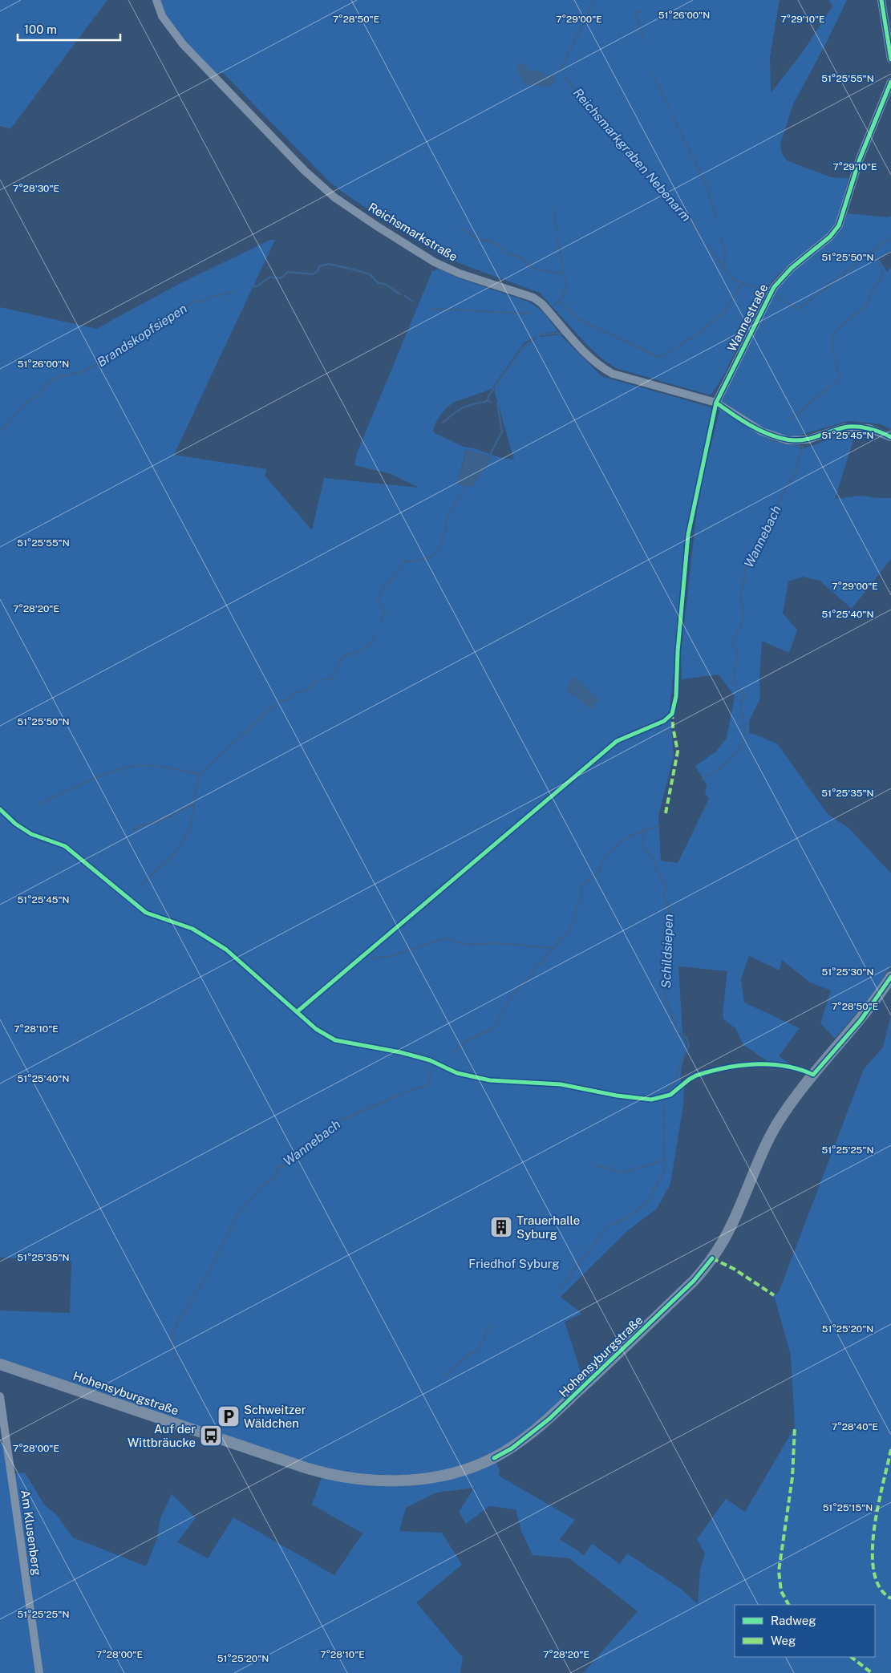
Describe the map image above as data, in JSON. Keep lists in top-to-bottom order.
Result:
{
  "streets": {
    "main road": ["Hohensyburgstraße"],
    "street": ["Reichsmarkstraße", "Wannestraße", "Am Klusenberg"]
  },
  "crossings": [
    ["Reichsmarkstraße", "Wannestraße"]
  ],
  "water": [
    "Reichsmarkgraben Nebenarm",
    "Brandskopfsiepen",
    "Wannebach",
    "Schildsiepen"
  ],
  "parks": ["Friedhof Syburg"],
  "places": {
    "building": ["Trauerhalle Syburg"],
    "parking": ["Schweitzer Wäldchen"],
    "bus stop": ["Auf der Wittbräucke"]
  },
  "legend": ["Radweg", "Weg"],
  "scale_bar": "100 m",
  "coordinates": [
    "51°26'00\"N",
    "7°28'50\"E",
    "7°29'00\"E",
    "7°29'10\"E",
    "51°25'55\"N",
    "7°28'30\"E",
    "51°25'50\"N",
    "51°25'45\"N",
    "7°28'20\"E",
    "51°25'40\"N",
    "51°25'35\"N",
    "51°25'30\"N",
    "7°28'10\"E",
    "51°25'25\"N",
    "51°25'20\"N",
    "7°28'40\"E",
    "7°28'00\"E",
    "51°25'15\"N"
  ]
}
